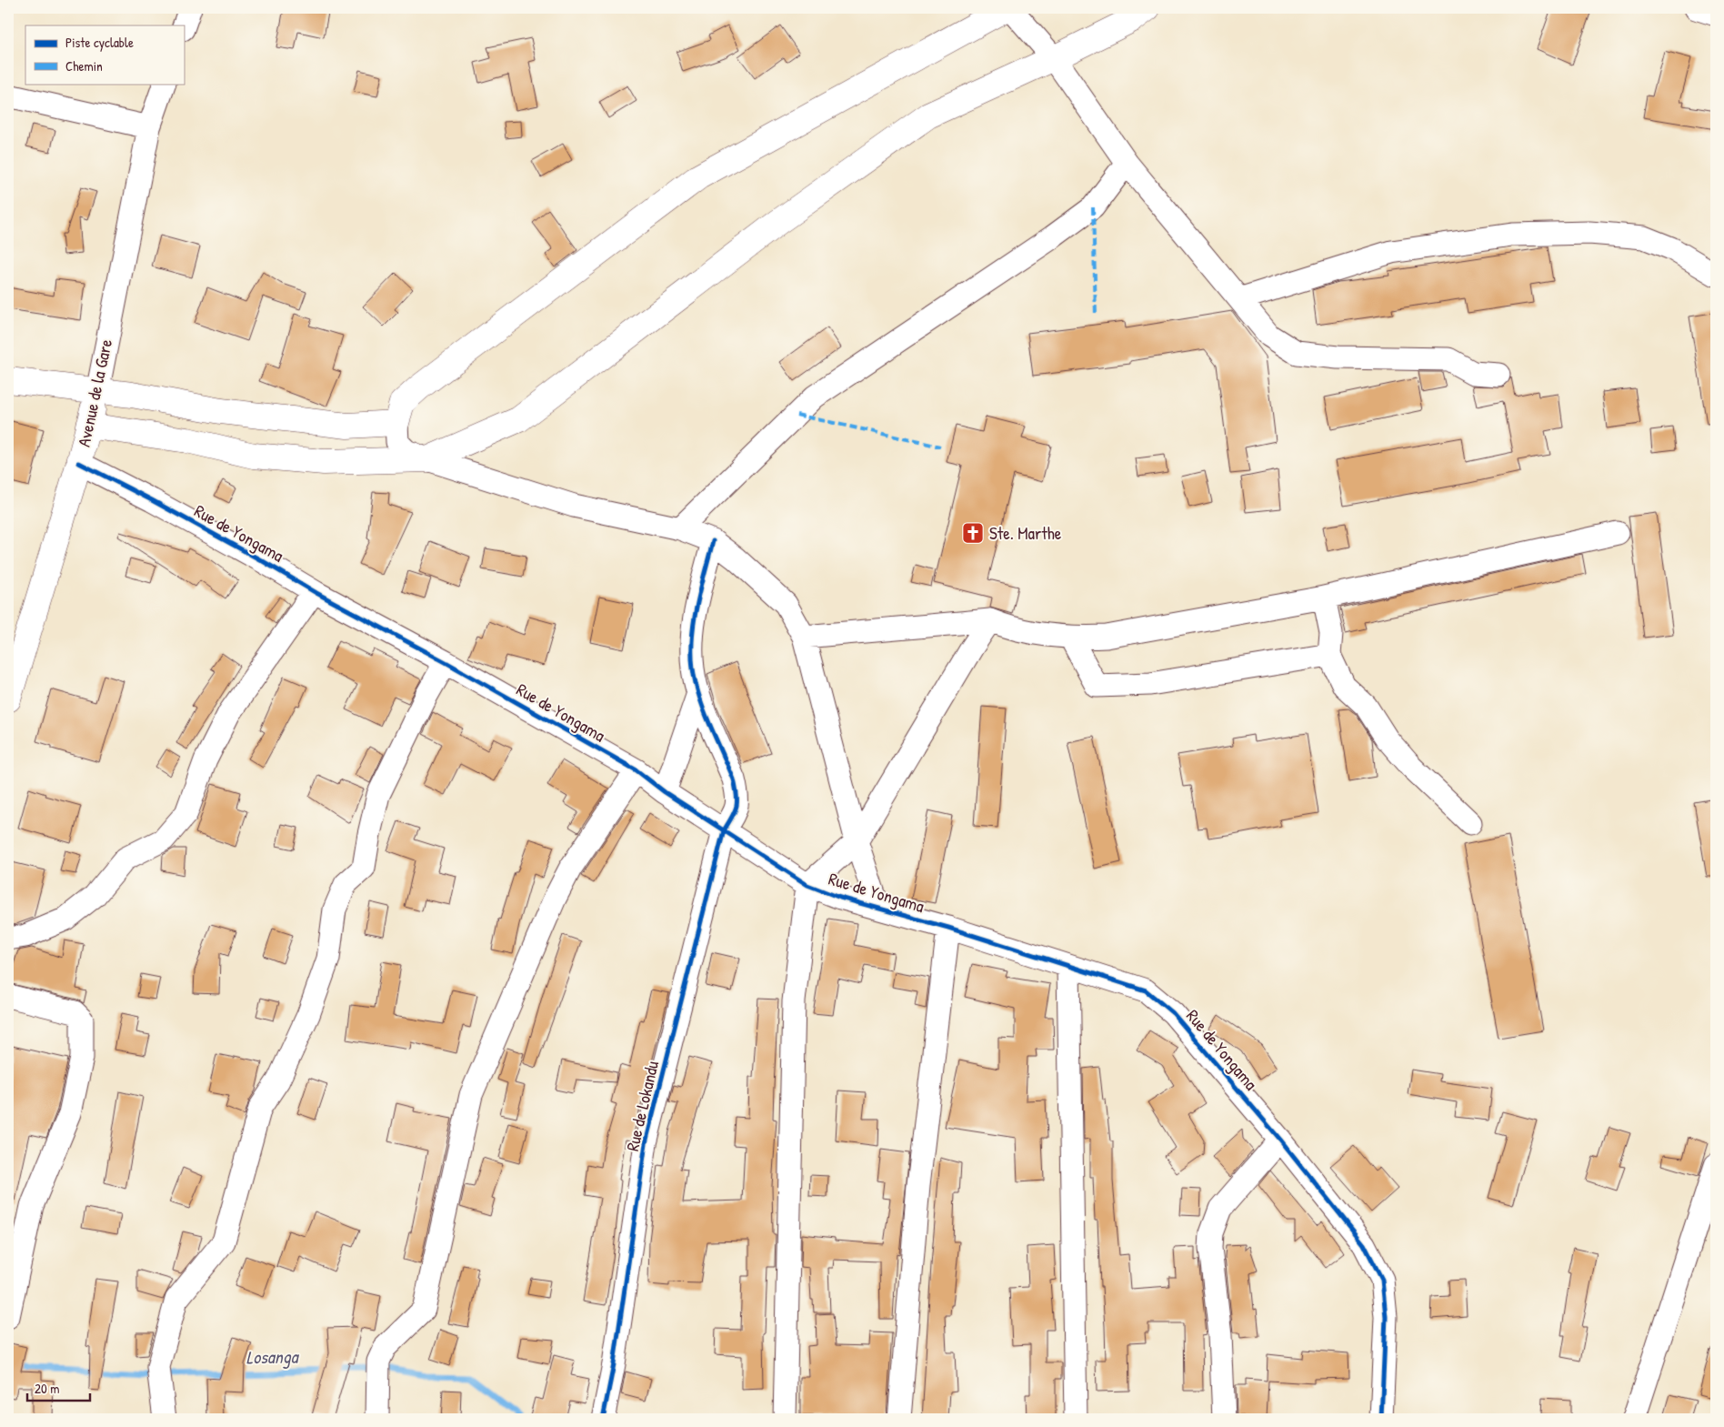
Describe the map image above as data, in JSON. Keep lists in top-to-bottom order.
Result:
{
  "streets": {
    "main road": ["Avenue de la Gare"],
    "street": ["Rue de Yongama", "Rue de Lokandu"]
  },
  "crossings": [
    ["Avenue de la Gare", "Rue de Yongama"],
    ["Rue de Yongama", "Rue de Lokandu"]
  ],
  "water": ["Losanga"],
  "places": {
    "church": ["Ste. Marthe"]
  },
  "legend": ["Piste cyclable", "Chemin"],
  "scale_bar": "20 m"
}
